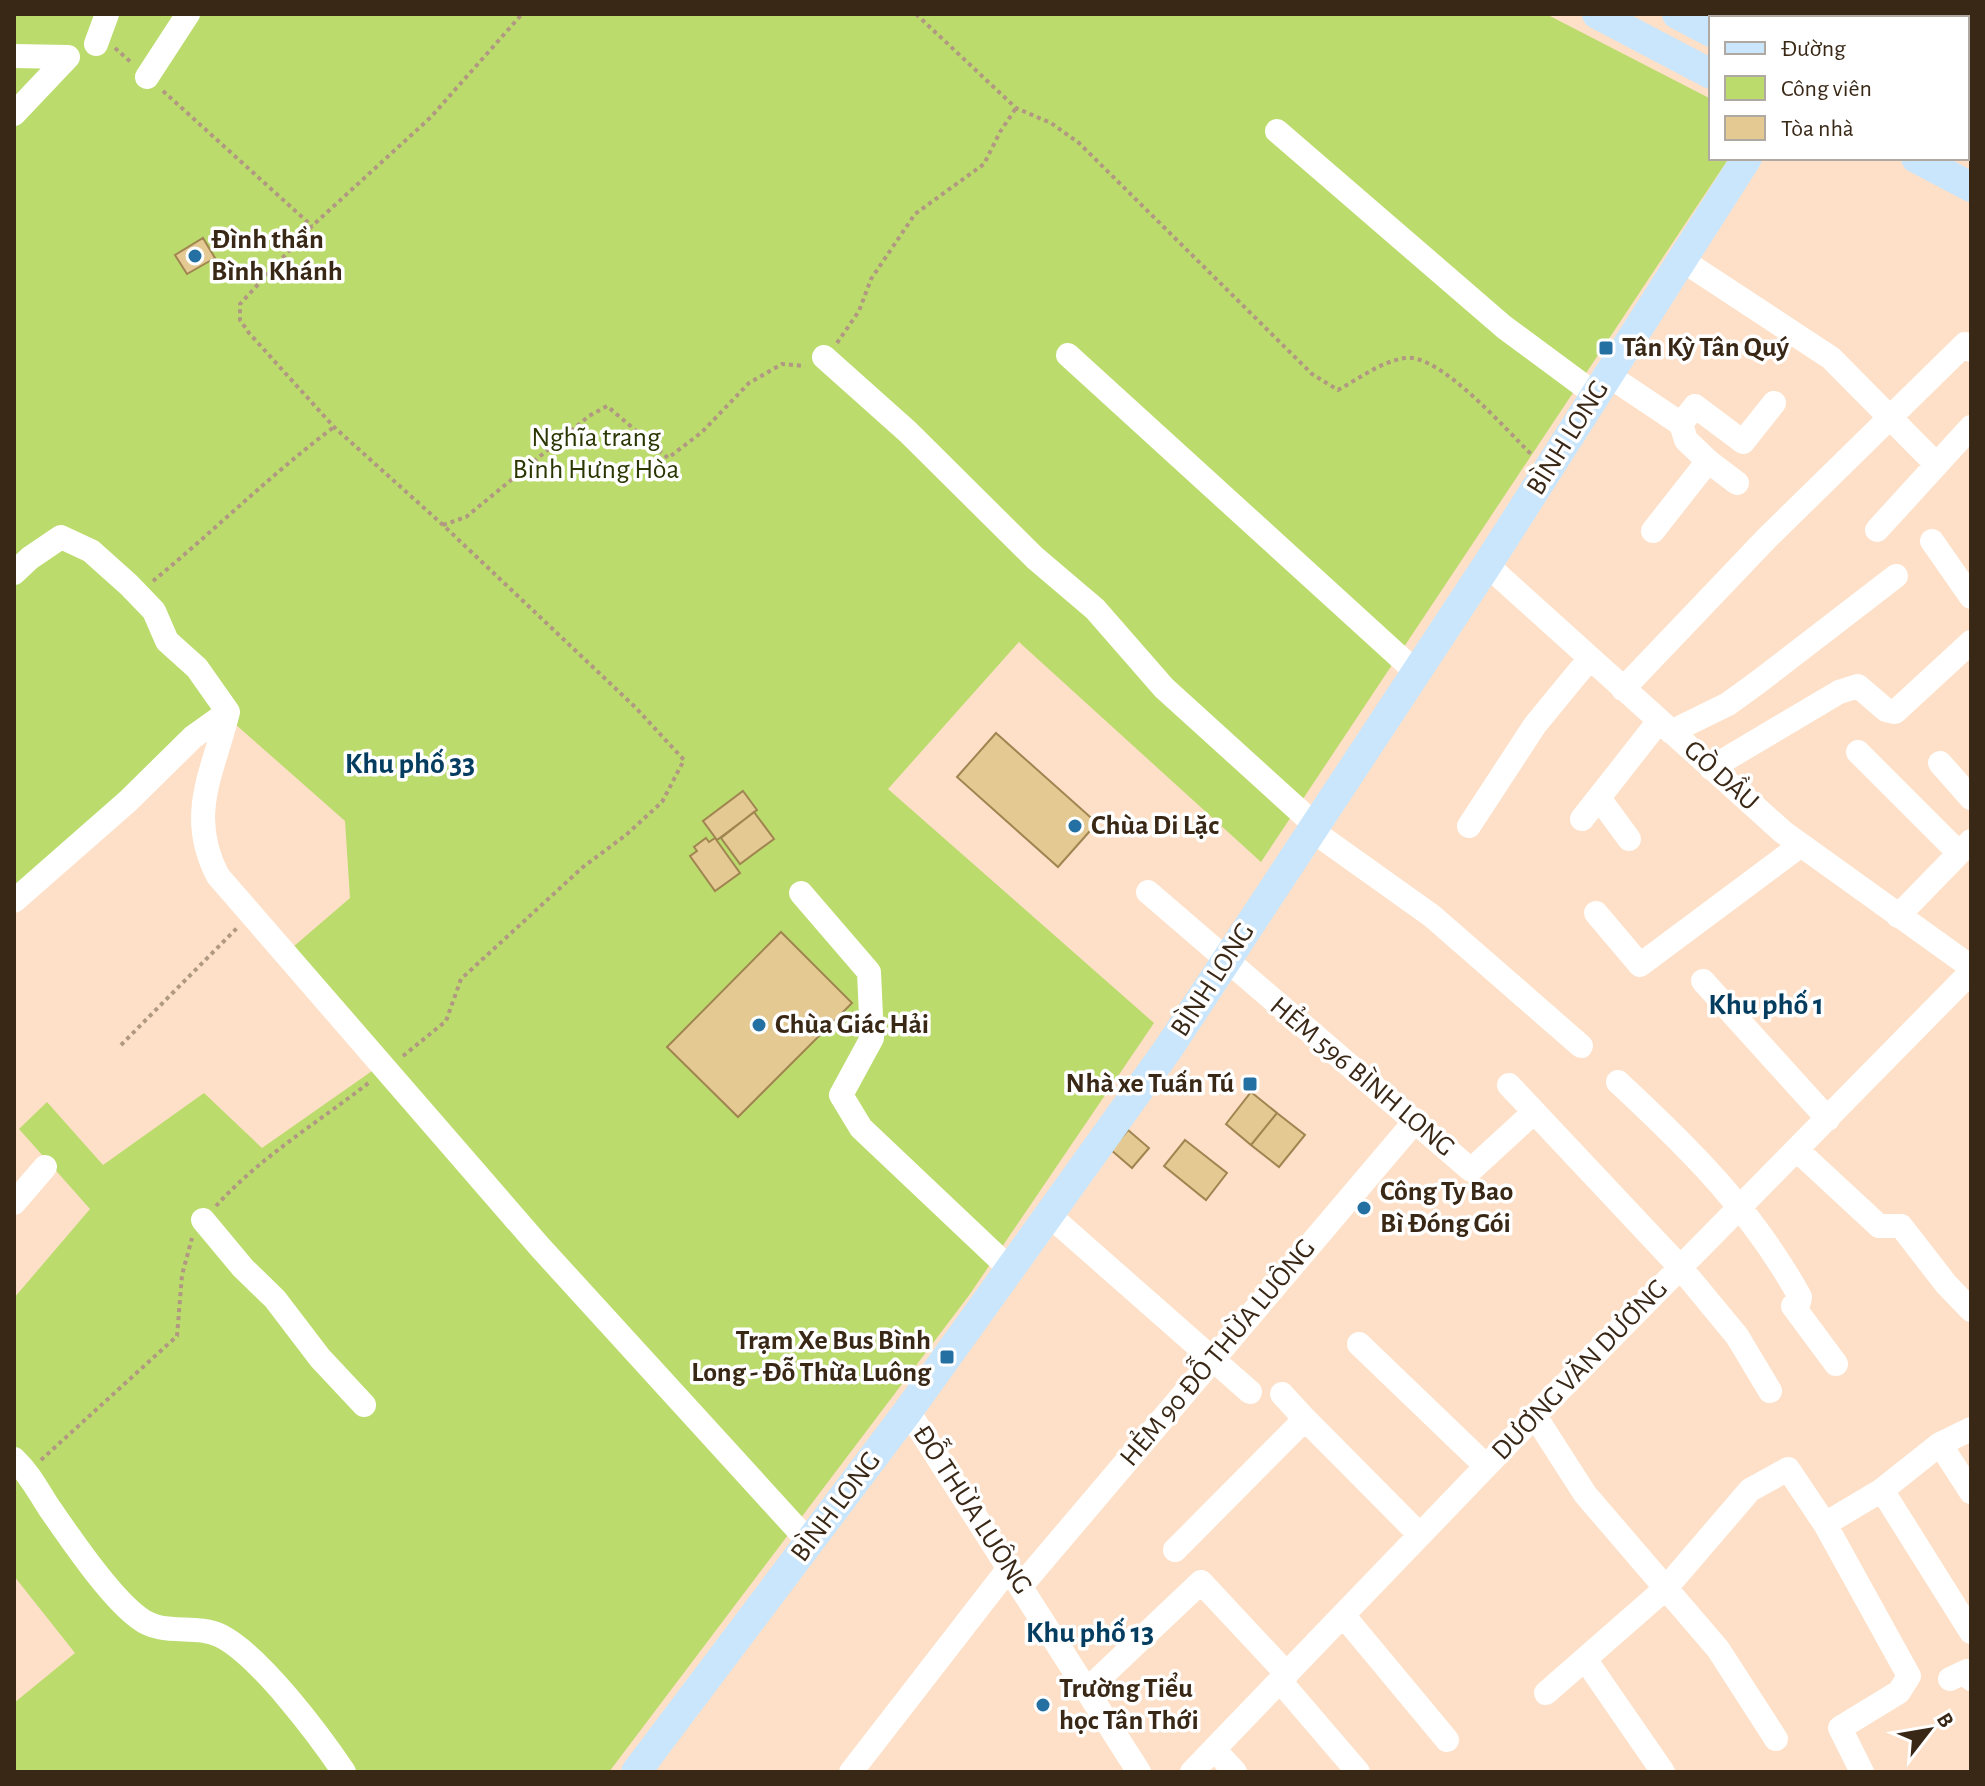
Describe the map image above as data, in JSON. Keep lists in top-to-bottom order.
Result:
{
  "streets": {
    "main road": ["BÌNH LONG"],
    "street": [
      "GÒ DẦU",
      "HẺM 596 BÌNH LONG",
      "HẺM 90 ĐỖ THỪA LUÔNG",
      "DƯƠNG VĂN DƯƠNG",
      "ĐỖ THỪA LUÔNG"
    ]
  },
  "crossings": [
    ["BÌNH LONG", "GÒ DẦU"],
    ["BÌNH LONG", "HẺM 596 BÌNH LONG"],
    ["BÌNH LONG", "ĐỖ THỪA LUÔNG"],
    ["GÒ DẦU", "DƯƠNG VĂN DƯƠNG"],
    ["HẺM 596 BÌNH LONG", "HẺM 90 ĐỖ THỪA LUÔNG"],
    ["HẺM 90 ĐỖ THỪA LUÔNG", "ĐỖ THỪA LUÔNG"]
  ],
  "districts": ["Khu phố 33", "Khu phố 1", "Khu phố 13"],
  "parks": ["Nghĩa trang Bình Hưng Hòa"],
  "places": {
    "other": [
      "Đình thần Bình Khánh",
      "Chùa Di Lặc",
      "Chùa Giác Hải",
      "Công Ty Bao Bì Đóng Gói",
      "Trường Tiểu học Tân Thới"
    ],
    "transit": ["Tân Kỳ Tân Quý", "Nhà xe Tuấn Tú", "Trạm Xe Bus Bình Long - Đỗ Thừa Luông"]
  },
  "legend": ["Đường", "Công viên", "Tòa nhà"],
  "north": "top right"
}
